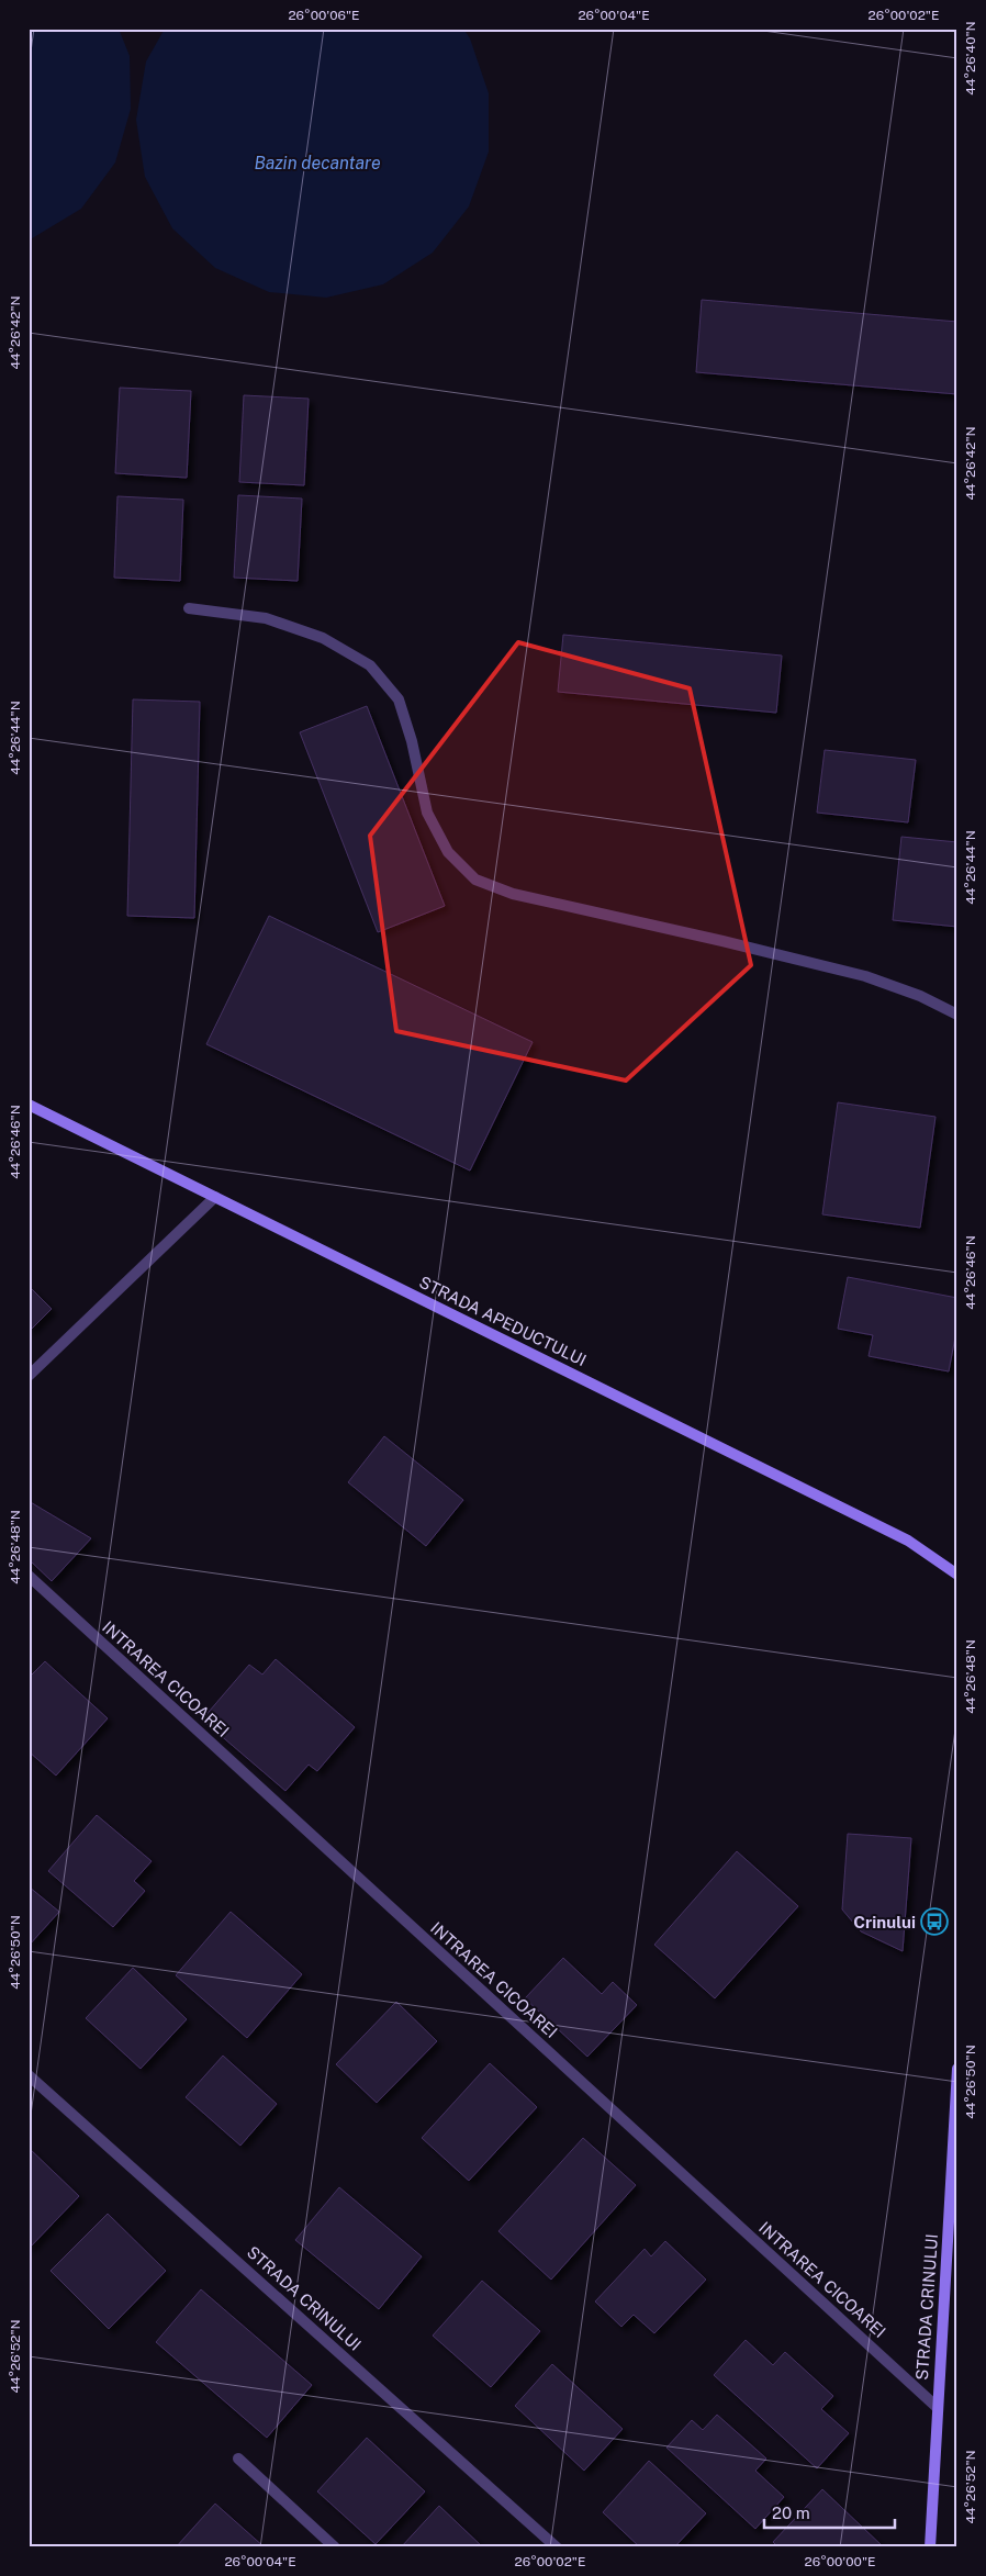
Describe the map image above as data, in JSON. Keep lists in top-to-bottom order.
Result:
{
  "streets": {
    "street": ["STRADA APEDUCTULUI", "INTRAREA CICOAREI", "STRADA CRINULUI"]
  },
  "crossings": [
    ["INTRAREA CICOAREI", "STRADA CRINULUI"]
  ],
  "water": ["Bazin decantare"],
  "places": {
    "bus stop": ["Crinului"]
  },
  "scale_bar": "20 m",
  "coordinates": [
    "26°00'06\"E",
    "26°00'04\"E",
    "26°00'02\"E",
    "44°26'40\"N",
    "44°26'42\"N",
    "44°26'44\"N",
    "44°26'46\"N",
    "44°26'48\"N",
    "44°26'50\"N",
    "44°26'52\"N",
    "26°00'00\"E"
  ]
}
